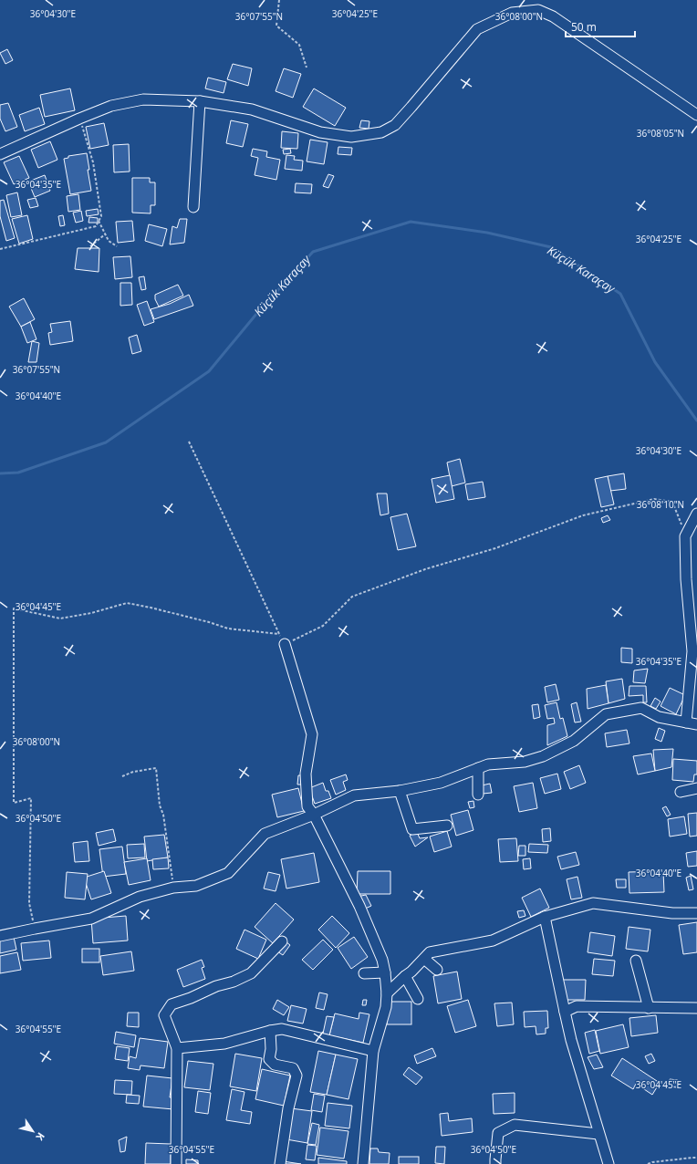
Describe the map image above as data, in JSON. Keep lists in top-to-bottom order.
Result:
{
  "water": ["Küçük Karaçay"],
  "scale_bar": "50 m",
  "north": "bottom right",
  "coordinates": [
    "36°04'30\"E",
    "36°04'25\"E",
    "36°07'55\"N",
    "36°08'00\"N",
    "36°08'05\"N",
    "36°04'35\"E",
    "36°04'40\"E",
    "36°08'10\"N",
    "36°04'45\"E",
    "36°04'50\"E",
    "36°04'55\"E"
  ]
}
